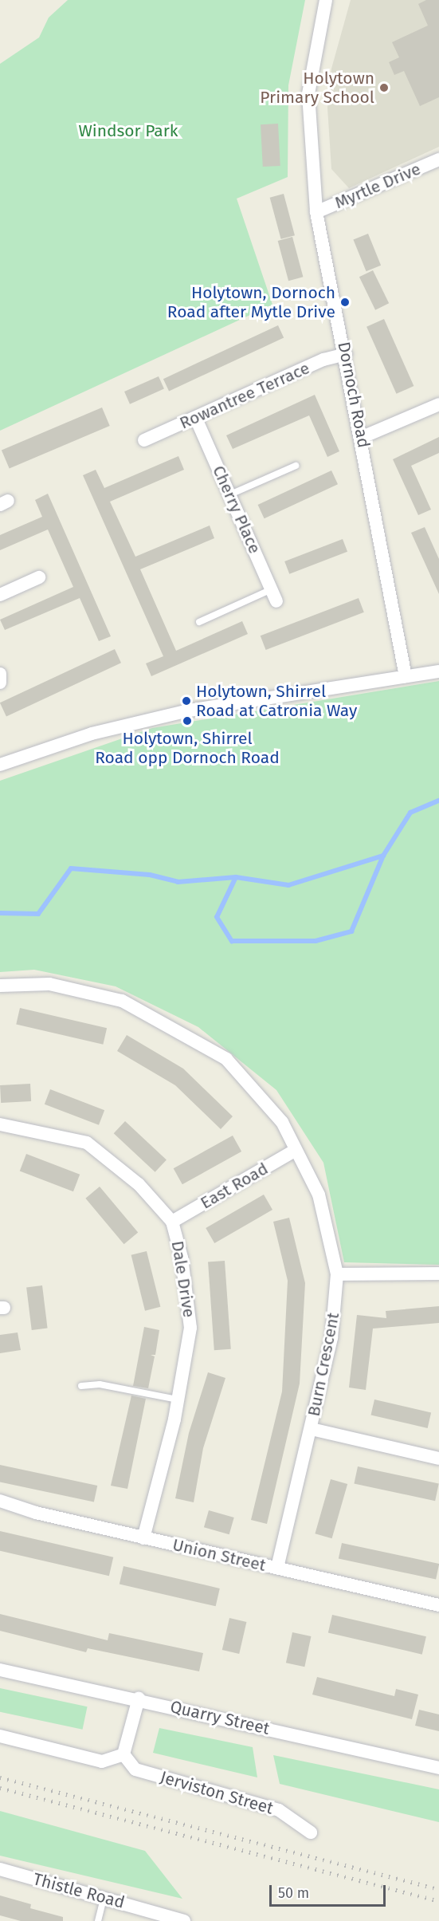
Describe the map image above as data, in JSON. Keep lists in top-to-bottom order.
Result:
{
  "streets": {
    "street": [
      "Myrtle Drive",
      "Dornoch Road",
      "Rowantree Terrace",
      "Cherry Place",
      "East Road",
      "Dale Drive",
      "Burn Crescent",
      "Union Street",
      "Quarry Street",
      "Jerviston Street",
      "Thistle Road"
    ]
  },
  "crossings": [
    ["Myrtle Drive", "Dornoch Road"],
    ["Dornoch Road", "Rowantree Terrace"],
    ["Rowantree Terrace", "Cherry Place"],
    ["East Road", "Dale Drive"],
    ["East Road", "Burn Crescent"],
    ["Dale Drive", "Union Street"],
    ["Burn Crescent", "Union Street"]
  ],
  "parks": ["Windsor Park"],
  "places": [
    "Holytown Primary School",
    "Holytown, Dornoch Road after Mytle Drive",
    "Holytown, Shirrel Road at Catronia Way",
    "Holytown, Shirrel Road opp Dornoch Road"
  ],
  "scale_bar": "50 m"
}
